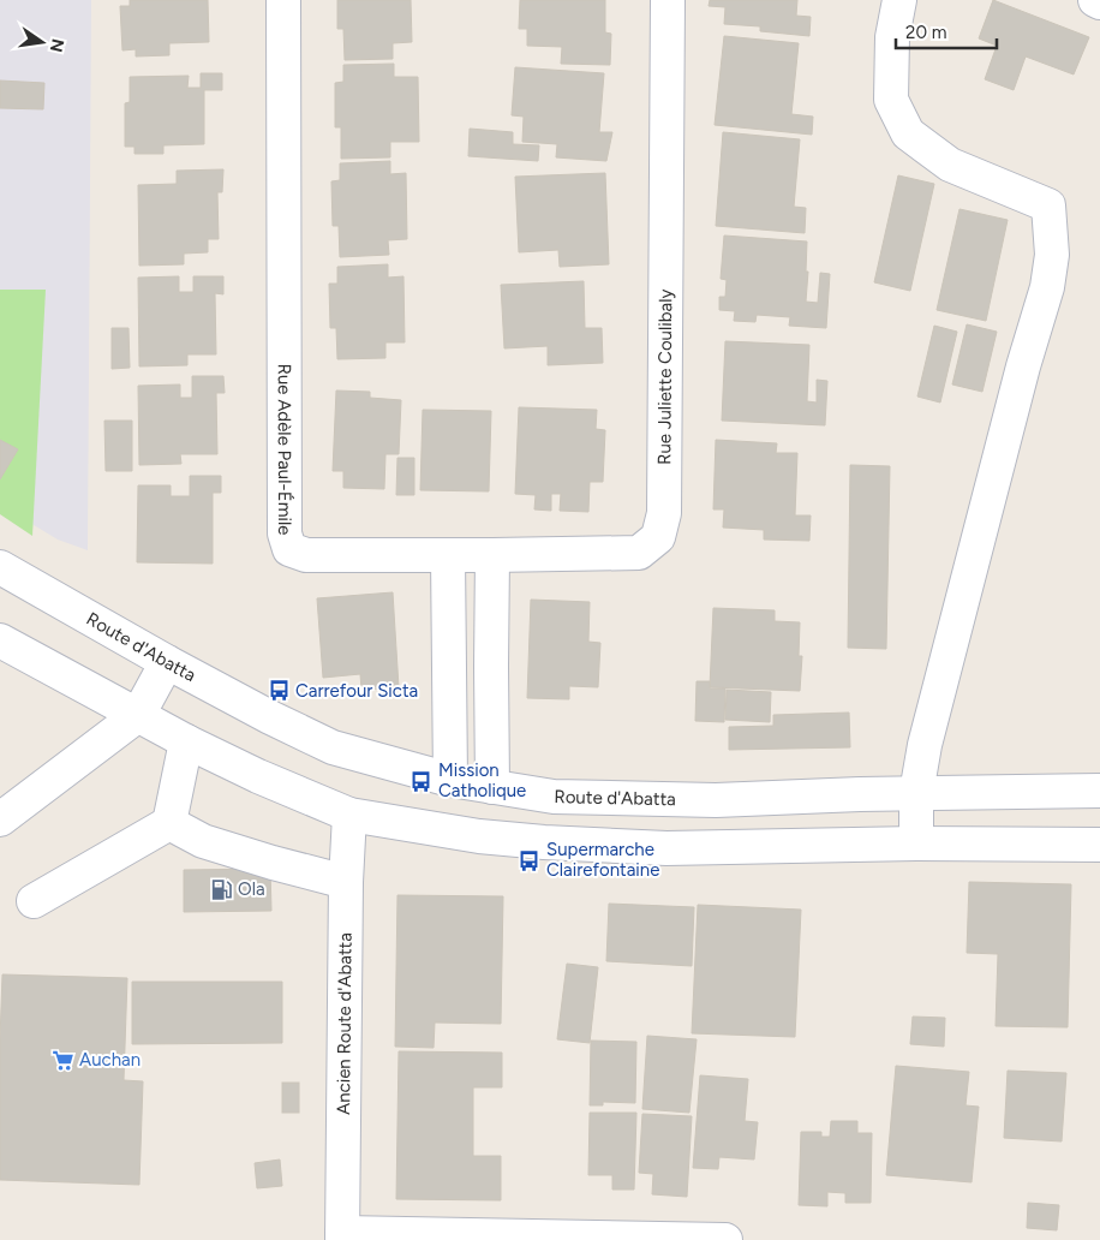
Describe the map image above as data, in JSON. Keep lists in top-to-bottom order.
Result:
{
  "streets": {
    "street": [
      "Rue Juliette Coulibaly",
      "Rue Adèle Paul-Émile",
      "Route d'Abatta",
      "Ancien Route d'Abatta"
    ]
  },
  "crossings": [
    ["Rue Juliette Coulibaly", "Rue Adèle Paul-Émile"]
  ],
  "places": {
    "bus stop": ["Carrefour Sicta", "Mission Catholique", "Supermarche Clairefontaine"],
    "fuel station": ["Ola"],
    "supermarket": ["Auchan"]
  },
  "scale_bar": "20 m",
  "north": "right"
}
